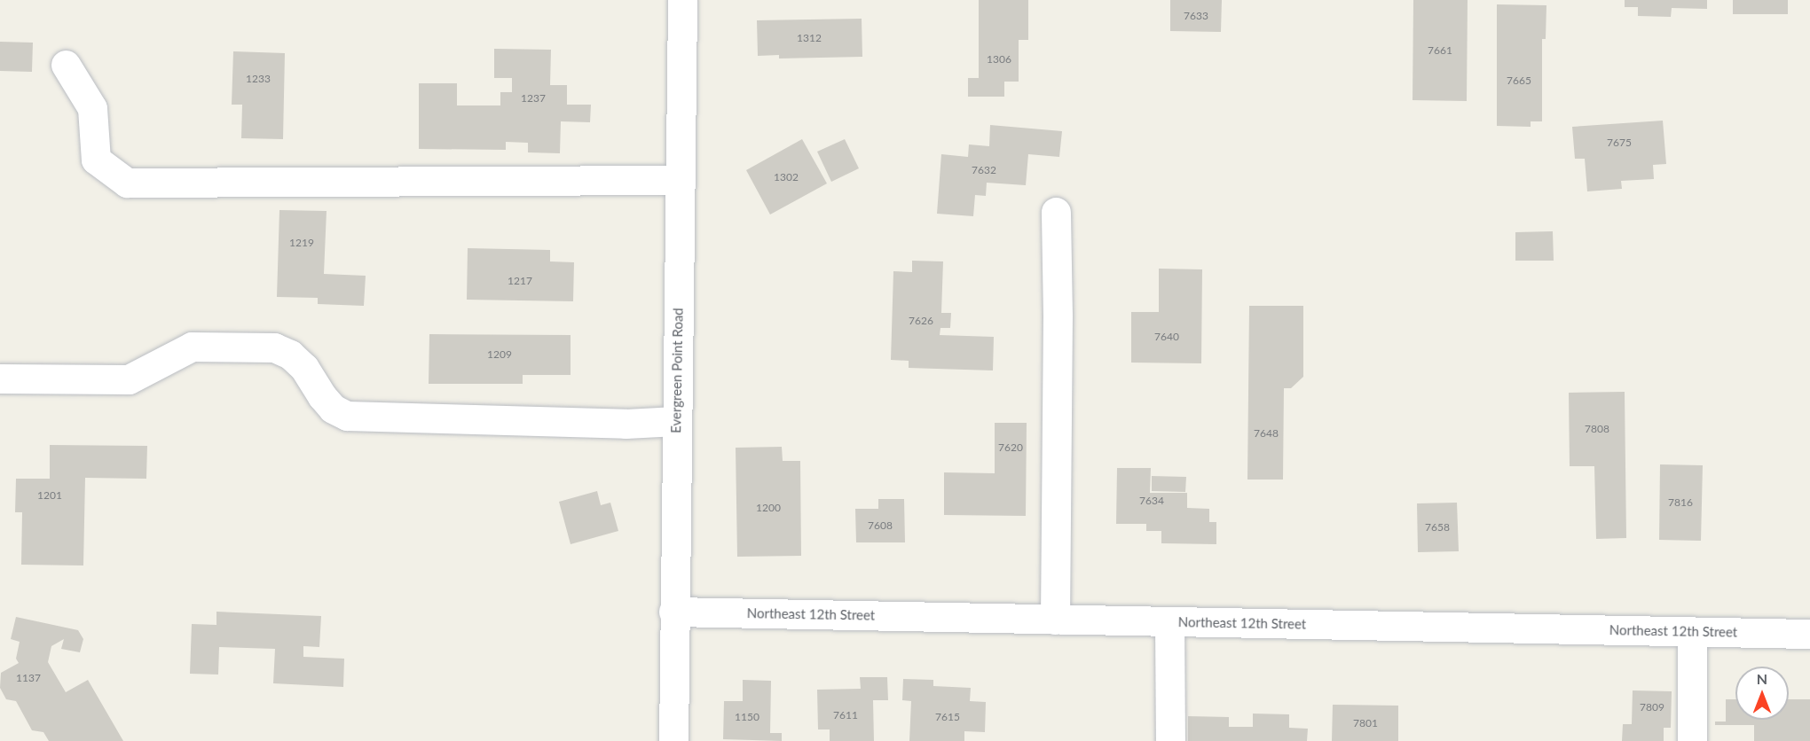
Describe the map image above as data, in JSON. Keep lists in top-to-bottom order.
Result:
{
  "streets": {
    "street": ["Evergreen Point Road", "Northeast 12th Street"]
  },
  "crossings": [
    ["Evergreen Point Road", "Northeast 12th Street"]
  ],
  "house_numbers": [
    "7633",
    "1312",
    "7661",
    "1306",
    "1233",
    "7665",
    "1237",
    "7675",
    "7632",
    "1302",
    "1219",
    "1217",
    "7626",
    "7640",
    "1209",
    "7808",
    "7648",
    "7620",
    "1201",
    "7634",
    "7816",
    "1200",
    "7608",
    "7658",
    "1137",
    "7809",
    "7611",
    "1150",
    "7615",
    "7801"
  ],
  "north": "top"
}
